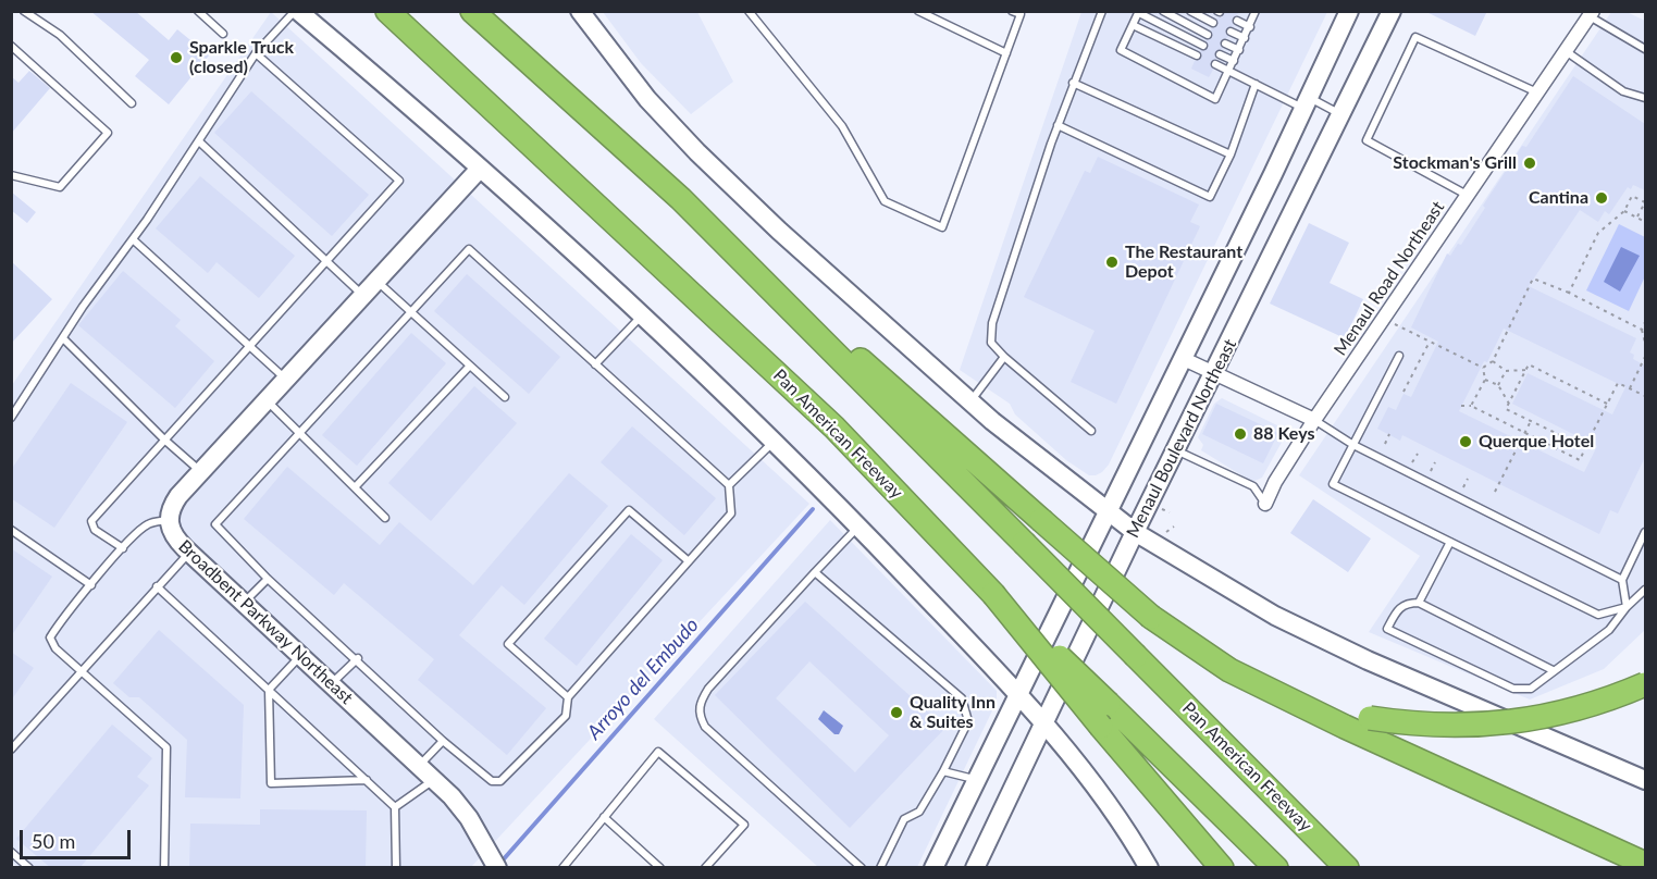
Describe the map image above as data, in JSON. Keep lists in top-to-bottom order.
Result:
{
  "streets": {
    "highway": ["Pan American Freeway"],
    "main road": ["Menaul Boulevard Northeast", "Broadbent Parkway Northeast"],
    "street": ["Menaul Road Northeast"]
  },
  "water": ["Arroyo del Embudo"],
  "places": [
    "Sparkle Truck (closed)",
    "Stockman's Grill",
    "Cantina",
    "The Restaurant Depot",
    "88 Keys",
    "Querque Hotel",
    "Quality Inn & Suites"
  ],
  "scale_bar": "50 m"
}
